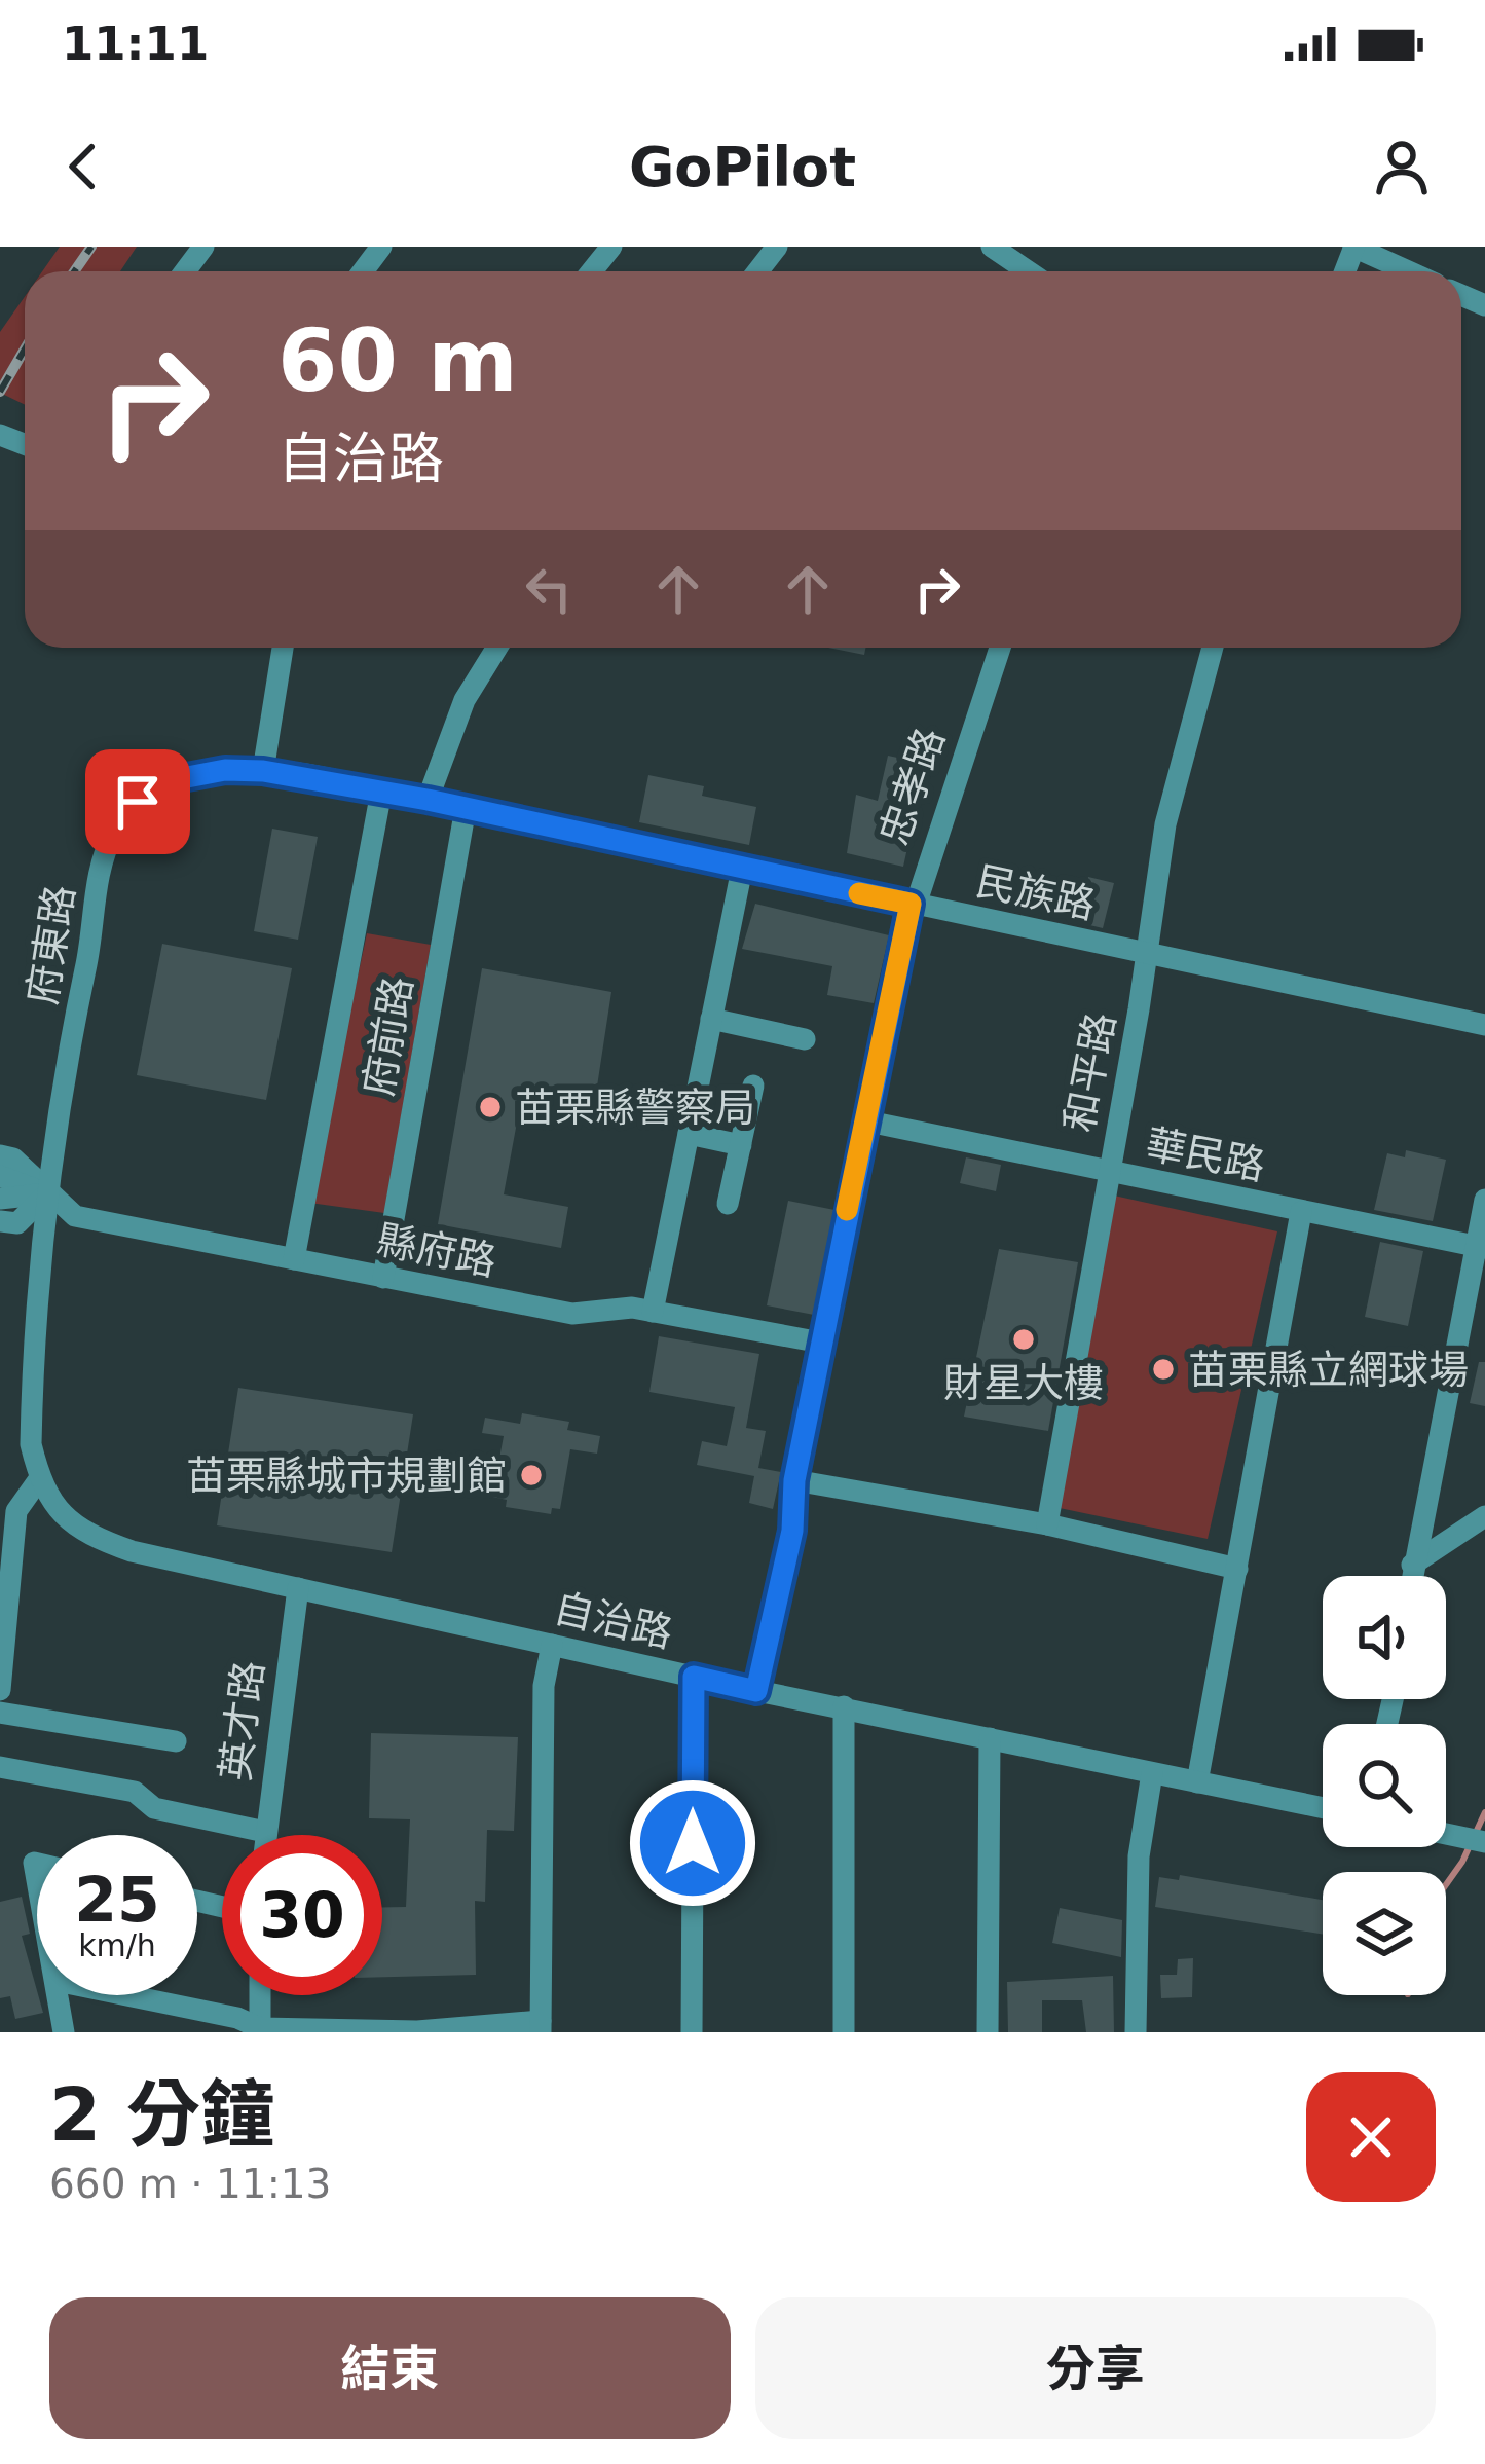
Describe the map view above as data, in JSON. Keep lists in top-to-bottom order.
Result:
{
  "streets": {
    "street": [
      "忠孝路",
      "民族路",
      "府東路",
      "府前路",
      "和平路",
      "華民路",
      "縣府路",
      "自治路",
      "英才路"
    ]
  },
  "crossings": [
    ["忠孝路", "民族路"],
    ["忠孝路", "華民路"],
    ["忠孝路", "縣府路"],
    ["忠孝路", "自治路"],
    ["民族路", "府東路"],
    ["民族路", "府前路"],
    ["民族路", "和平路"],
    ["府東路", "府前路"],
    ["府東路", "縣府路"],
    ["府東路", "自治路"],
    ["府前路", "縣府路"],
    ["和平路", "華民路"],
    ["自治路", "英才路"]
  ],
  "places": [
    "苗栗縣警察局",
    "財星大樓",
    "苗栗縣立網球場",
    "苗栗縣城市規劃館"
  ],
  "page": {
    "status": "11:11",
    "header": "GoPilot",
    "turn": ["60 m", "自治路"],
    "speed": "25 km/h",
    "limit": "30",
    "heading": ["2 分鐘", "660 m · 11:13"],
    "buttons": ["結束", "分享"]
  }
}
